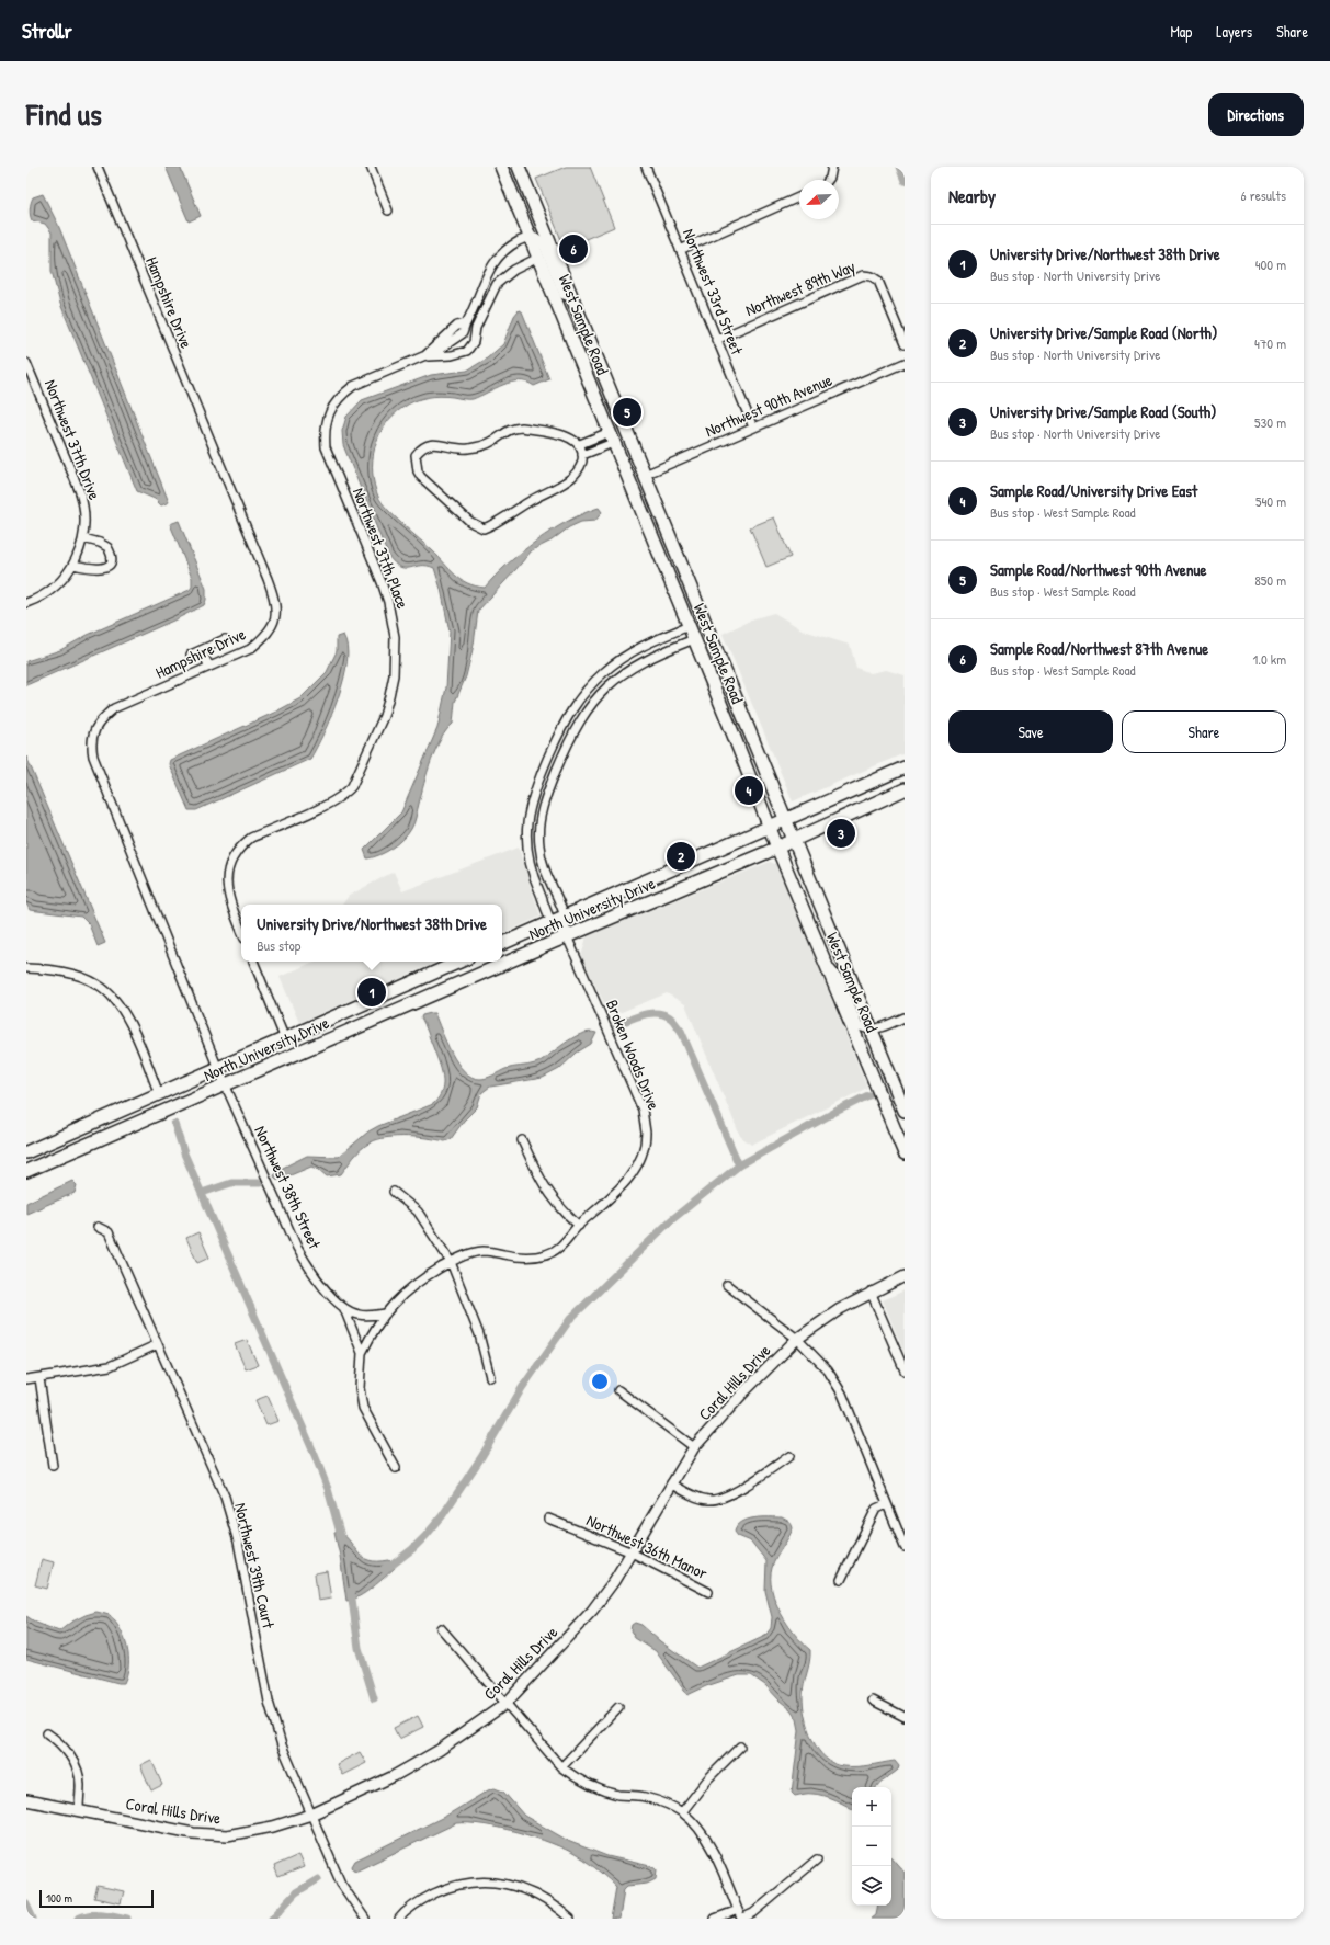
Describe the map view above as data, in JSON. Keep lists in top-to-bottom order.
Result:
{
  "streets": {
    "main road": ["West Sample Road", "North University Drive"],
    "street": [
      "Northwest 89th Way",
      "Northwest 33rd Street",
      "Hampshire Drive",
      "Northwest 90th Avenue",
      "Northwest 37th Drive",
      "Northwest 37th Place",
      "Broken Woods Drive",
      "Northwest 38th Street",
      "Coral Hills Drive",
      "Northwest 36th Manor",
      "Northwest 39th Court"
    ]
  },
  "crossings": [
    ["Northwest 89th Way", "Northwest 33rd Street"],
    ["Northwest 33rd Street", "Northwest 90th Avenue"],
    ["Hampshire Drive", "North University Drive"],
    ["Hampshire Drive", "Northwest 38th Street"],
    ["West Sample Road", "Northwest 90th Avenue"],
    ["West Sample Road", "Northwest 37th Place"],
    ["West Sample Road", "North University Drive"],
    ["West Sample Road", "Broken Woods Drive"],
    ["North University Drive", "Broken Woods Drive"],
    ["North University Drive", "Northwest 38th Street"],
    ["Broken Woods Drive", "Northwest 38th Street"],
    ["Coral Hills Drive", "Northwest 36th Manor"],
    ["Coral Hills Drive", "Northwest 39th Court"]
  ],
  "scale_bar": "100 m",
  "north": "bottom left",
  "page": {
    "header": "Strollr",
    "nav": ["Map", "Layers", "Share"],
    "title": "Find us",
    "buttons": [
      "Directions",
      ["Save", "Share"]
    ],
    "heading": ["Nearby", "6 results"],
    "list": [
      {
        "mark": "1",
        "name": "University Drive/Northwest 38th Drive",
        "note": "Bus stop · North University Drive",
        "value": "400 m"
      },
      {
        "mark": "2",
        "name": "University Drive/Sample Road (North)",
        "note": "Bus stop · North University Drive",
        "value": "470 m"
      },
      {
        "mark": "3",
        "name": "University Drive/Sample Road (South)",
        "note": "Bus stop · North University Drive",
        "value": "530 m"
      },
      {
        "mark": "4",
        "name": "Sample Road/University Drive East",
        "note": "Bus stop · West Sample Road",
        "value": "540 m"
      },
      {
        "mark": "5",
        "name": "Sample Road/Northwest 90th Avenue",
        "note": "Bus stop · West Sample Road",
        "value": "850 m"
      },
      {
        "mark": "6",
        "name": "Sample Road/Northwest 87th Avenue",
        "note": "Bus stop · West Sample Road",
        "value": "1.0 km"
      }
    ],
    "pins": [
      "6",
      "5",
      "4",
      "3",
      "2",
      "1"
    ],
    "popup": ["University Drive/Northwest 38th Drive", "Bus stop"],
    "map_buttons": ["+", "−"],
    "scale": "100 m"
  }
}
